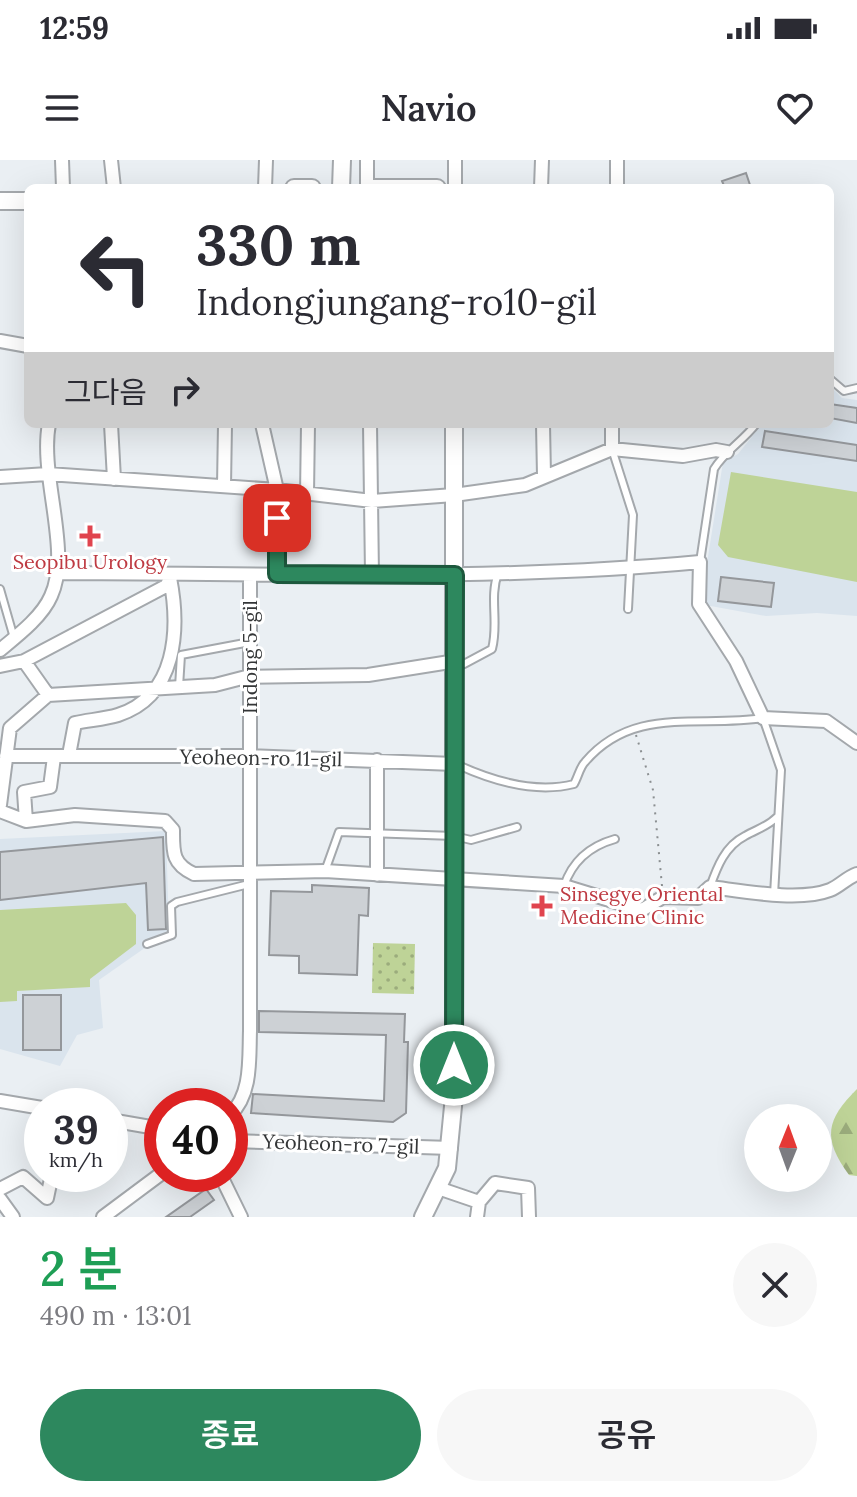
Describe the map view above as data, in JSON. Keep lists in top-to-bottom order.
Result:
{
  "streets": {
    "street": ["Indong 5-gil", "Yeoheon-ro 11-gil", "Yeoheon-ro 7-gil"]
  },
  "crossings": [
    ["Indong 5-gil", "Yeoheon-ro 11-gil"]
  ],
  "places": {
    "health": ["Seopibu Urology", "Sinsegye Oriental Medicine Clinic"]
  },
  "north": "top",
  "page": {
    "status": "12:59",
    "header": "Navio",
    "turn": ["330 m", "Indongjungang-ro10-gil"],
    "then": "그다음",
    "speed": "39 km/h",
    "limit": "40",
    "heading": ["2 분", "490 m · 13:01"],
    "buttons": ["종료", "공유"]
  }
}
